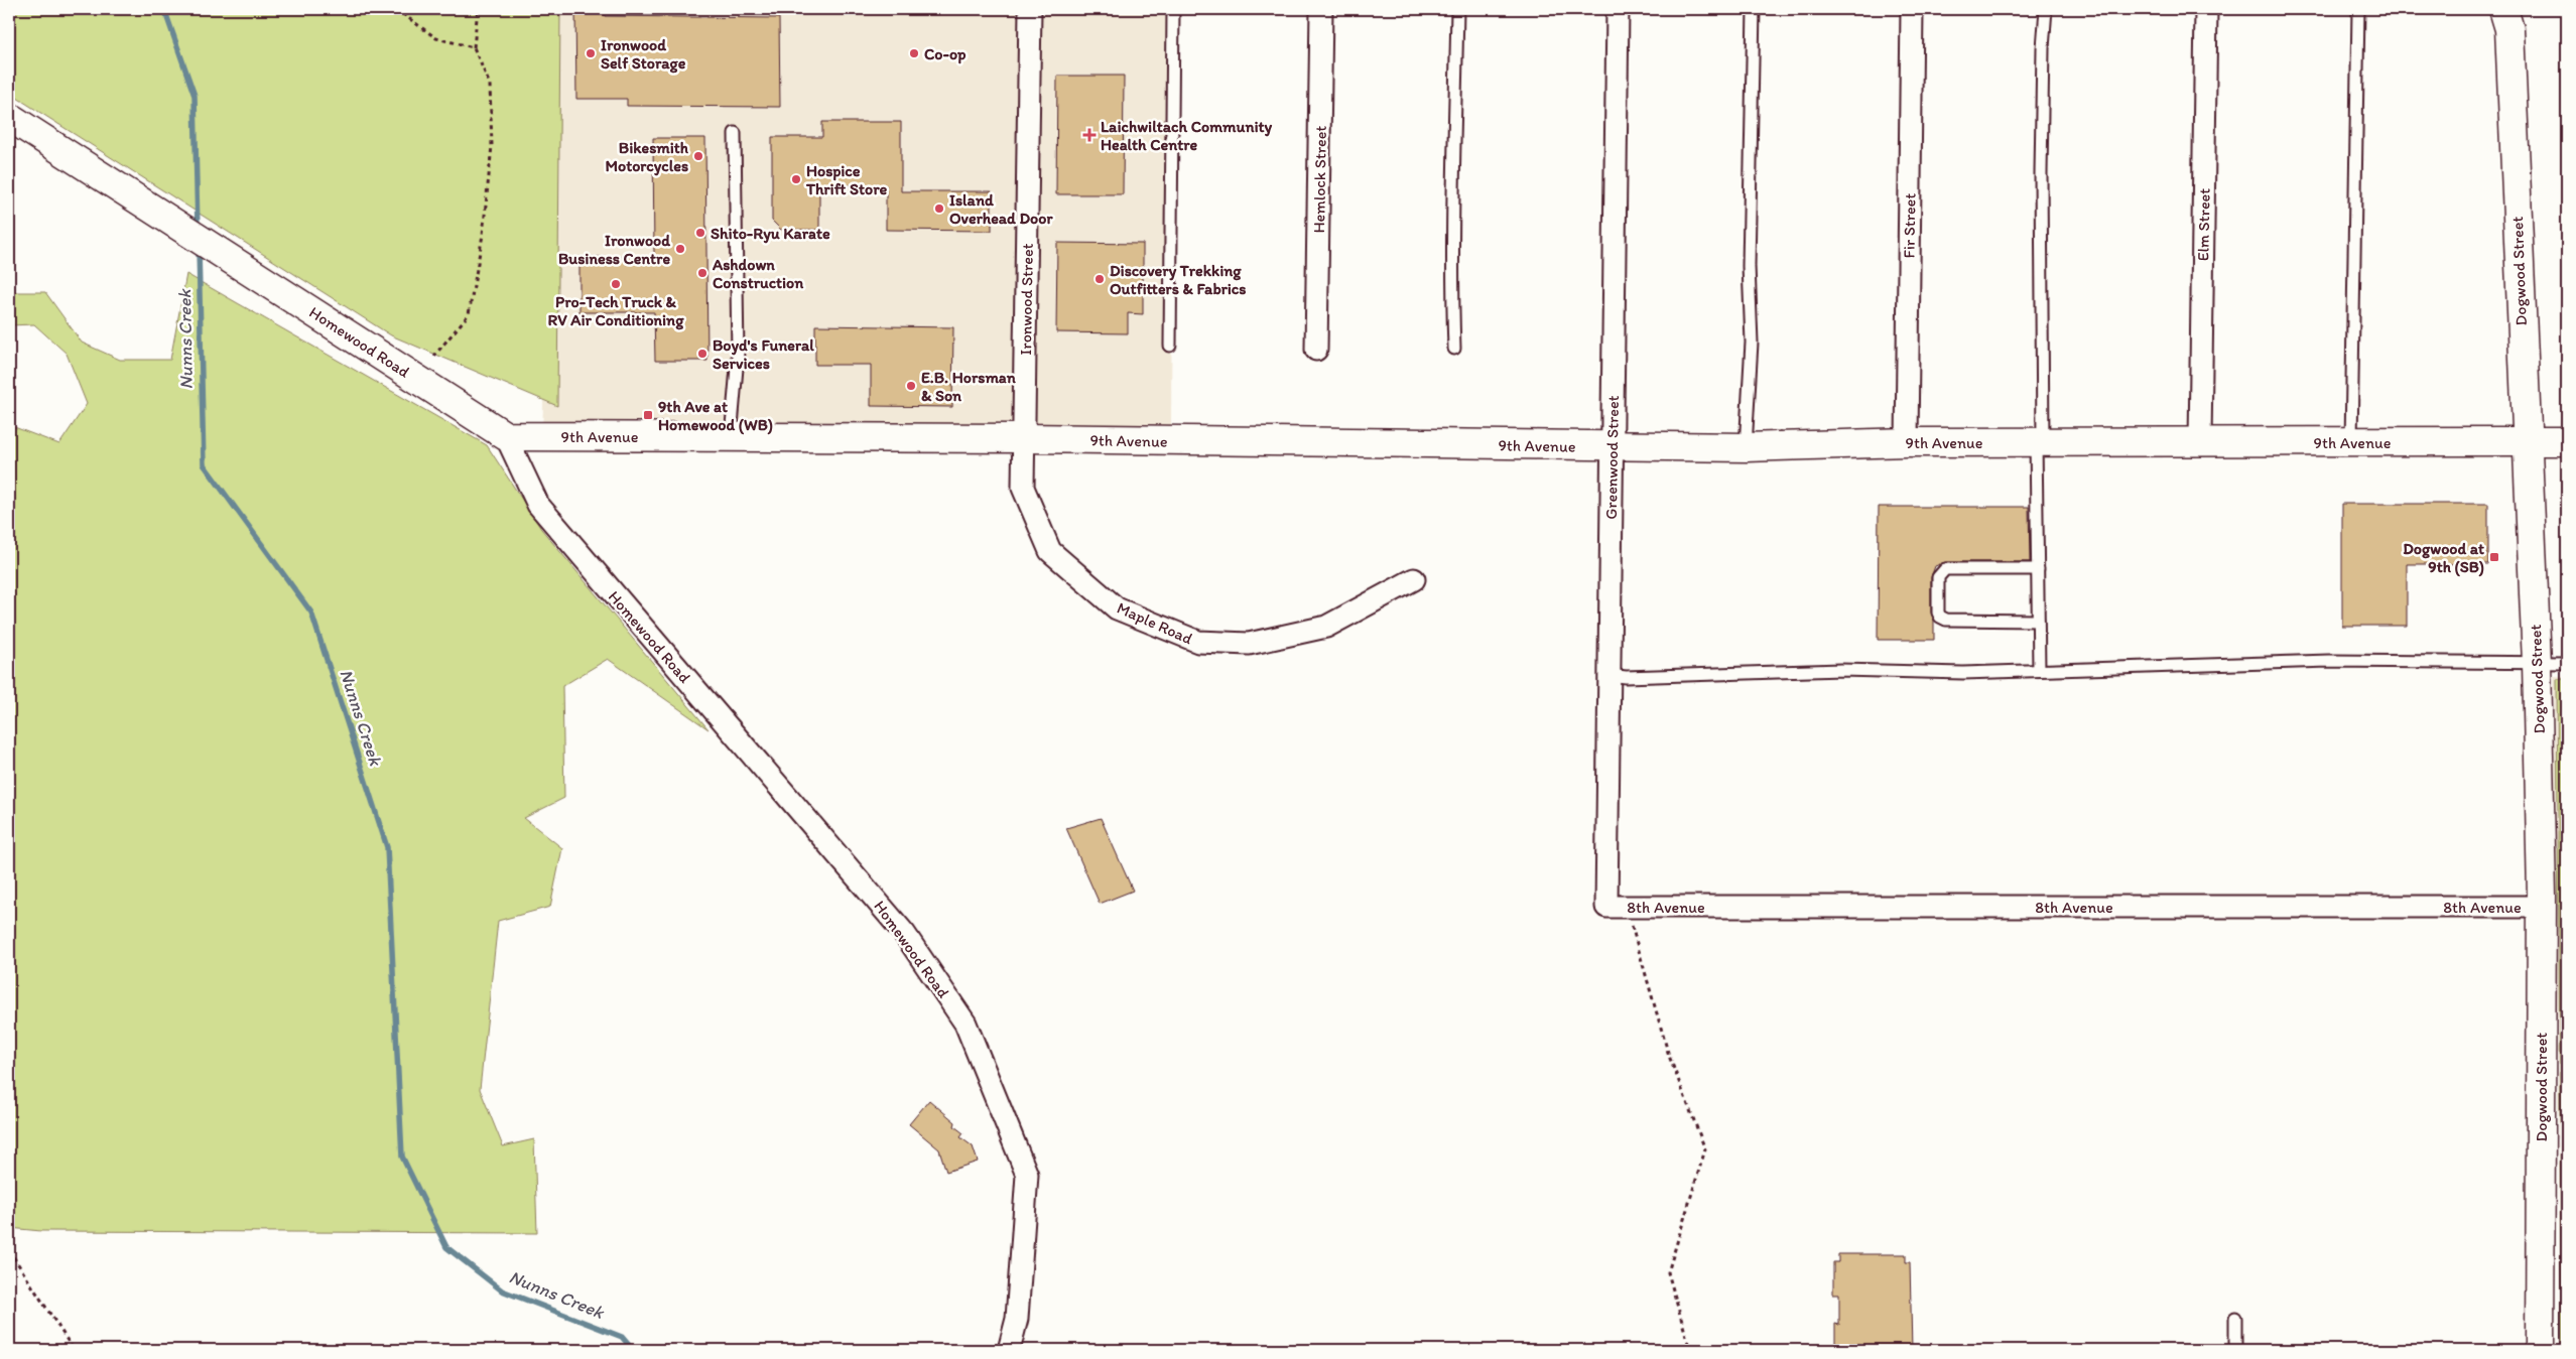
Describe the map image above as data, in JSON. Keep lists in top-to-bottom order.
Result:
{
  "streets": {
    "main road": ["Dogwood Street", "Homewood Road", "9th Avenue"],
    "street": [
      "Hemlock Street",
      "Elm Street",
      "Fir Street",
      "Ironwood Street",
      "Greenwood Street",
      "Maple Road",
      "8th Avenue"
    ]
  },
  "crossings": [
    ["Elm Street", "9th Avenue"],
    ["Fir Street", "9th Avenue"],
    ["Dogwood Street", "9th Avenue"],
    ["Dogwood Street", "8th Avenue"],
    ["Ironwood Street", "9th Avenue"],
    ["Ironwood Street", "Maple Road"],
    ["Homewood Road", "9th Avenue"],
    ["9th Avenue", "Greenwood Street"],
    ["9th Avenue", "Maple Road"],
    ["Greenwood Street", "8th Avenue"]
  ],
  "water": ["Nunns Creek"],
  "places": {
    "other": [
      "Ironwood Self Storage",
      "Co-op",
      "Bikesmith Motorcycles",
      "Hospice Thrift Store",
      "Island Overhead Door",
      "Shito-Ryu Karate",
      "Ironwood Business Centre",
      "Ashdown Construction",
      "Discovery Trekking Outfitters & Fabrics",
      "Pro-Tech Truck & RV Air Conditioning",
      "Boyd's Funeral Services",
      "E.B. Horsman & Son"
    ],
    "health": ["Laichwiltach Community Health Centre"],
    "transit": ["9th Ave at Homewood (WB)", "Dogwood at 9th (SB)"]
  }
}
